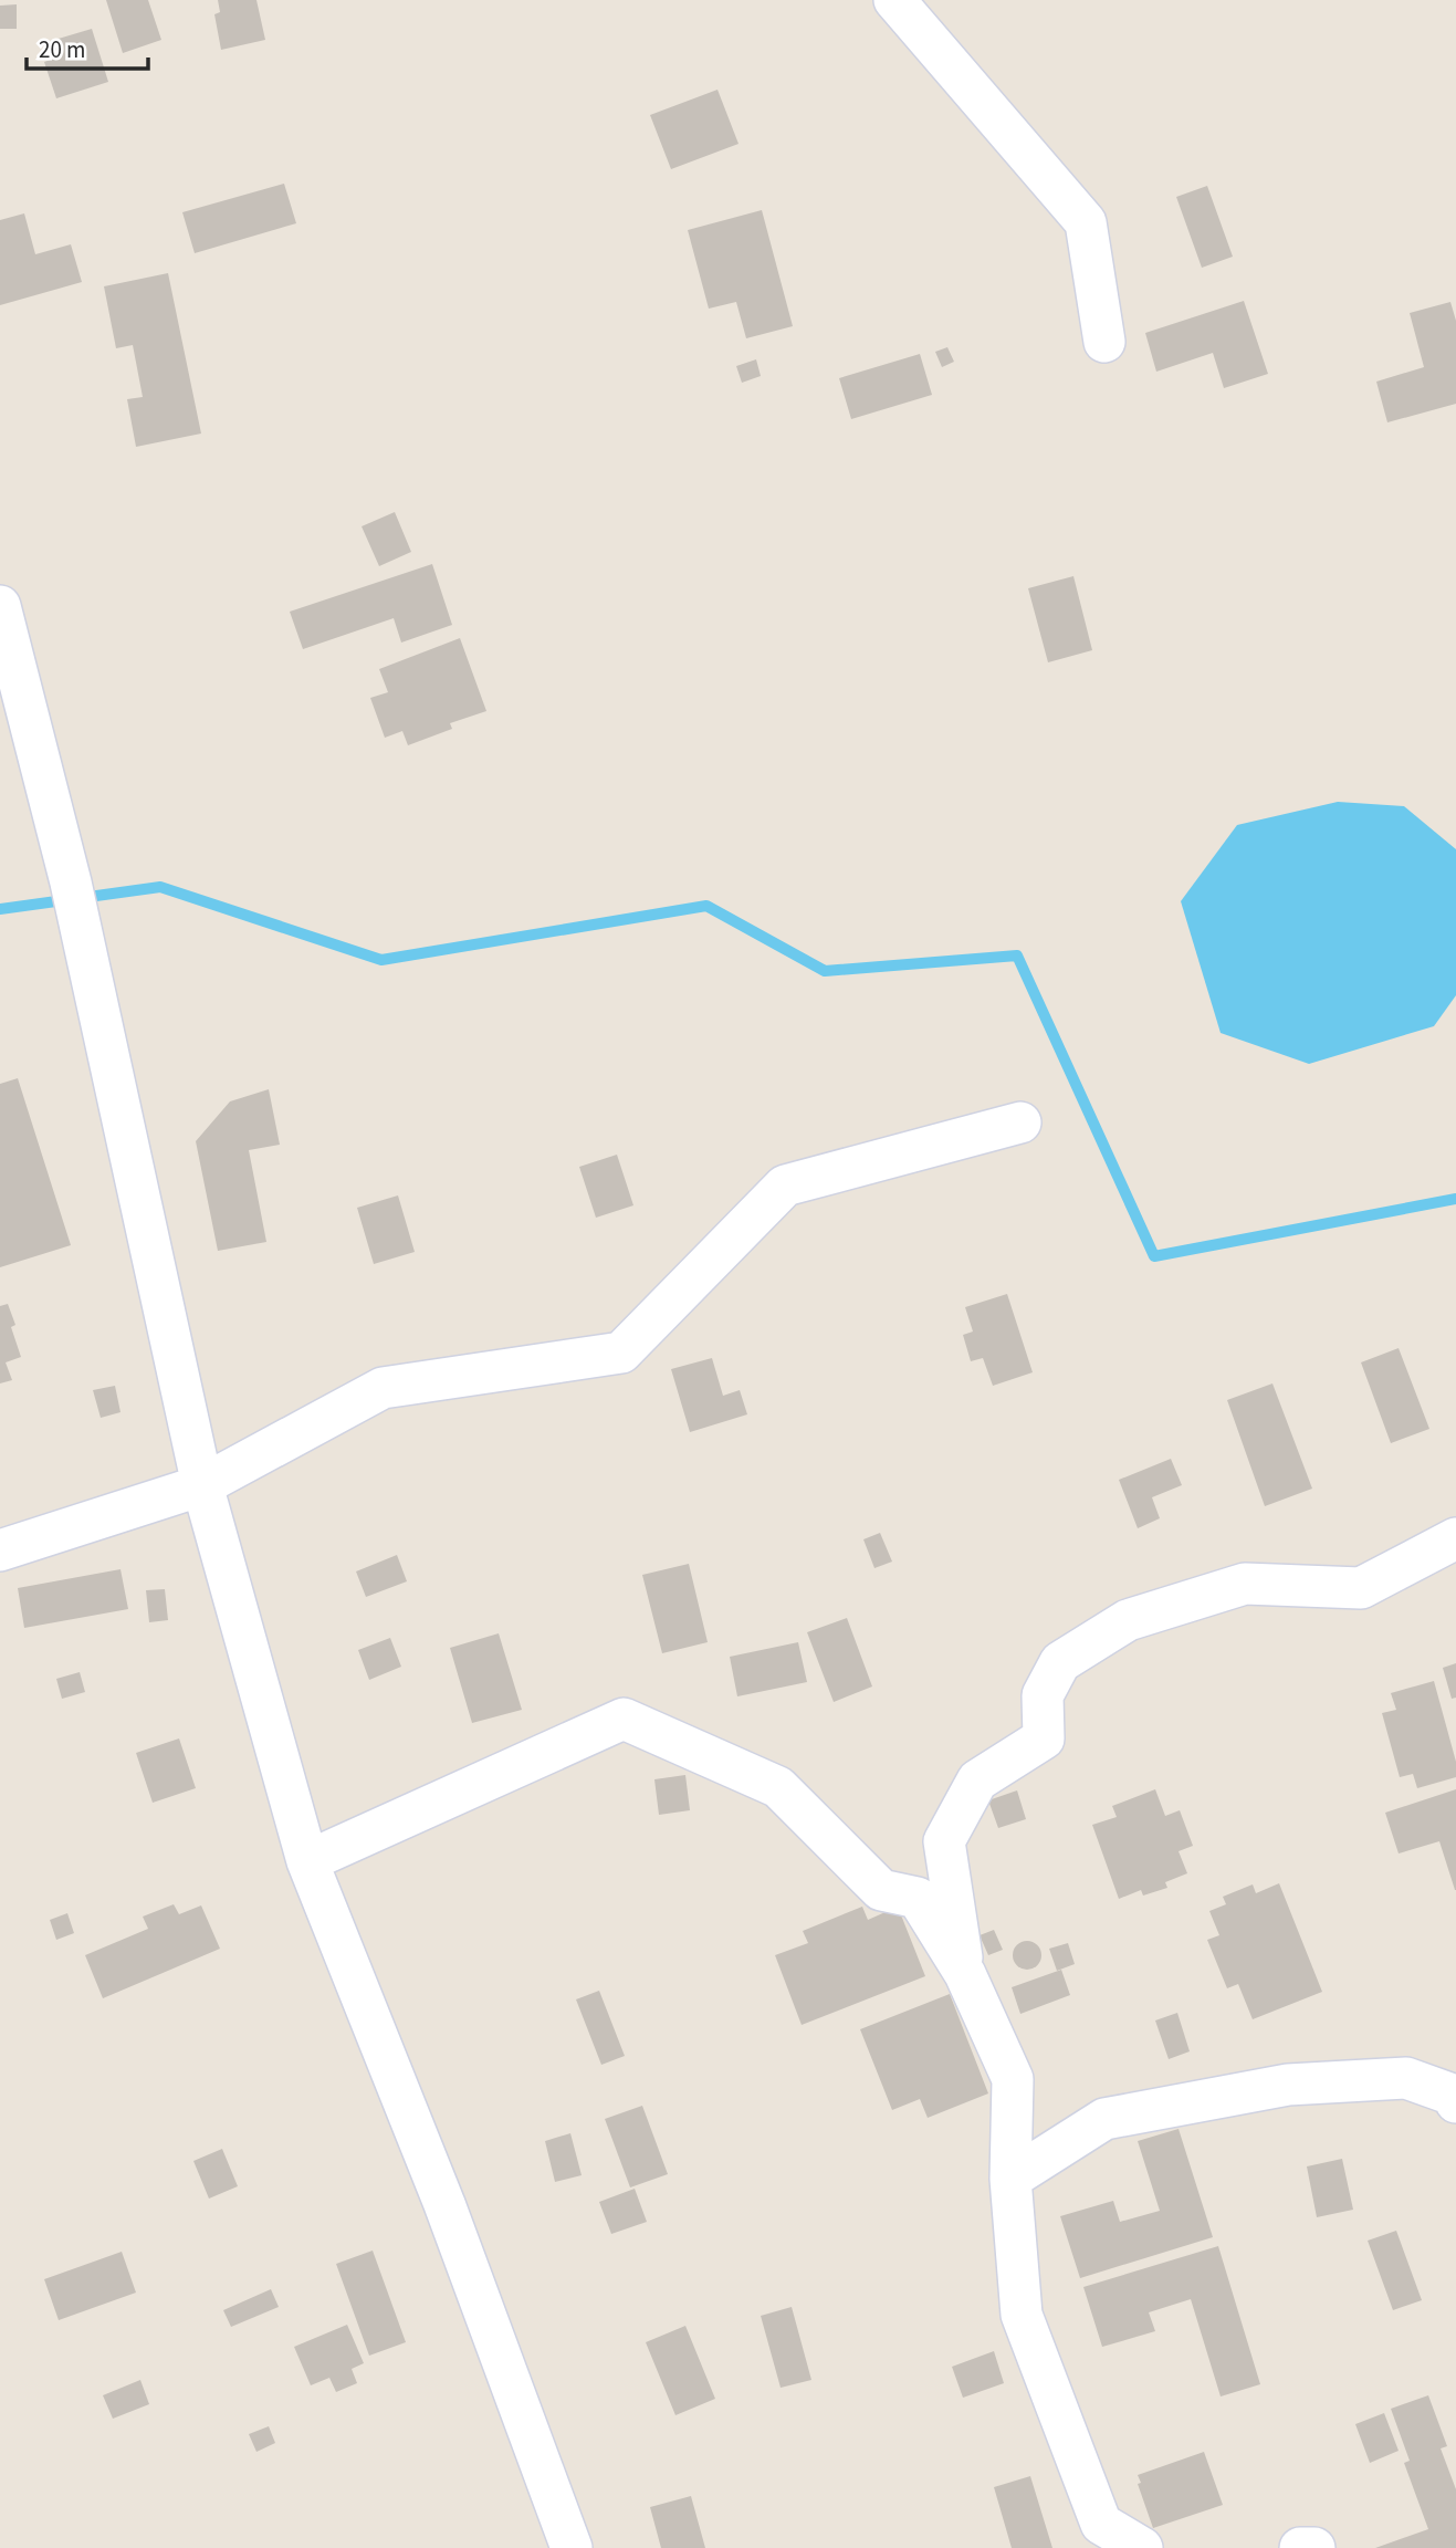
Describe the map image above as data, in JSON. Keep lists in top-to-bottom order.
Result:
{
  "scale_bar": "20 m"
}
